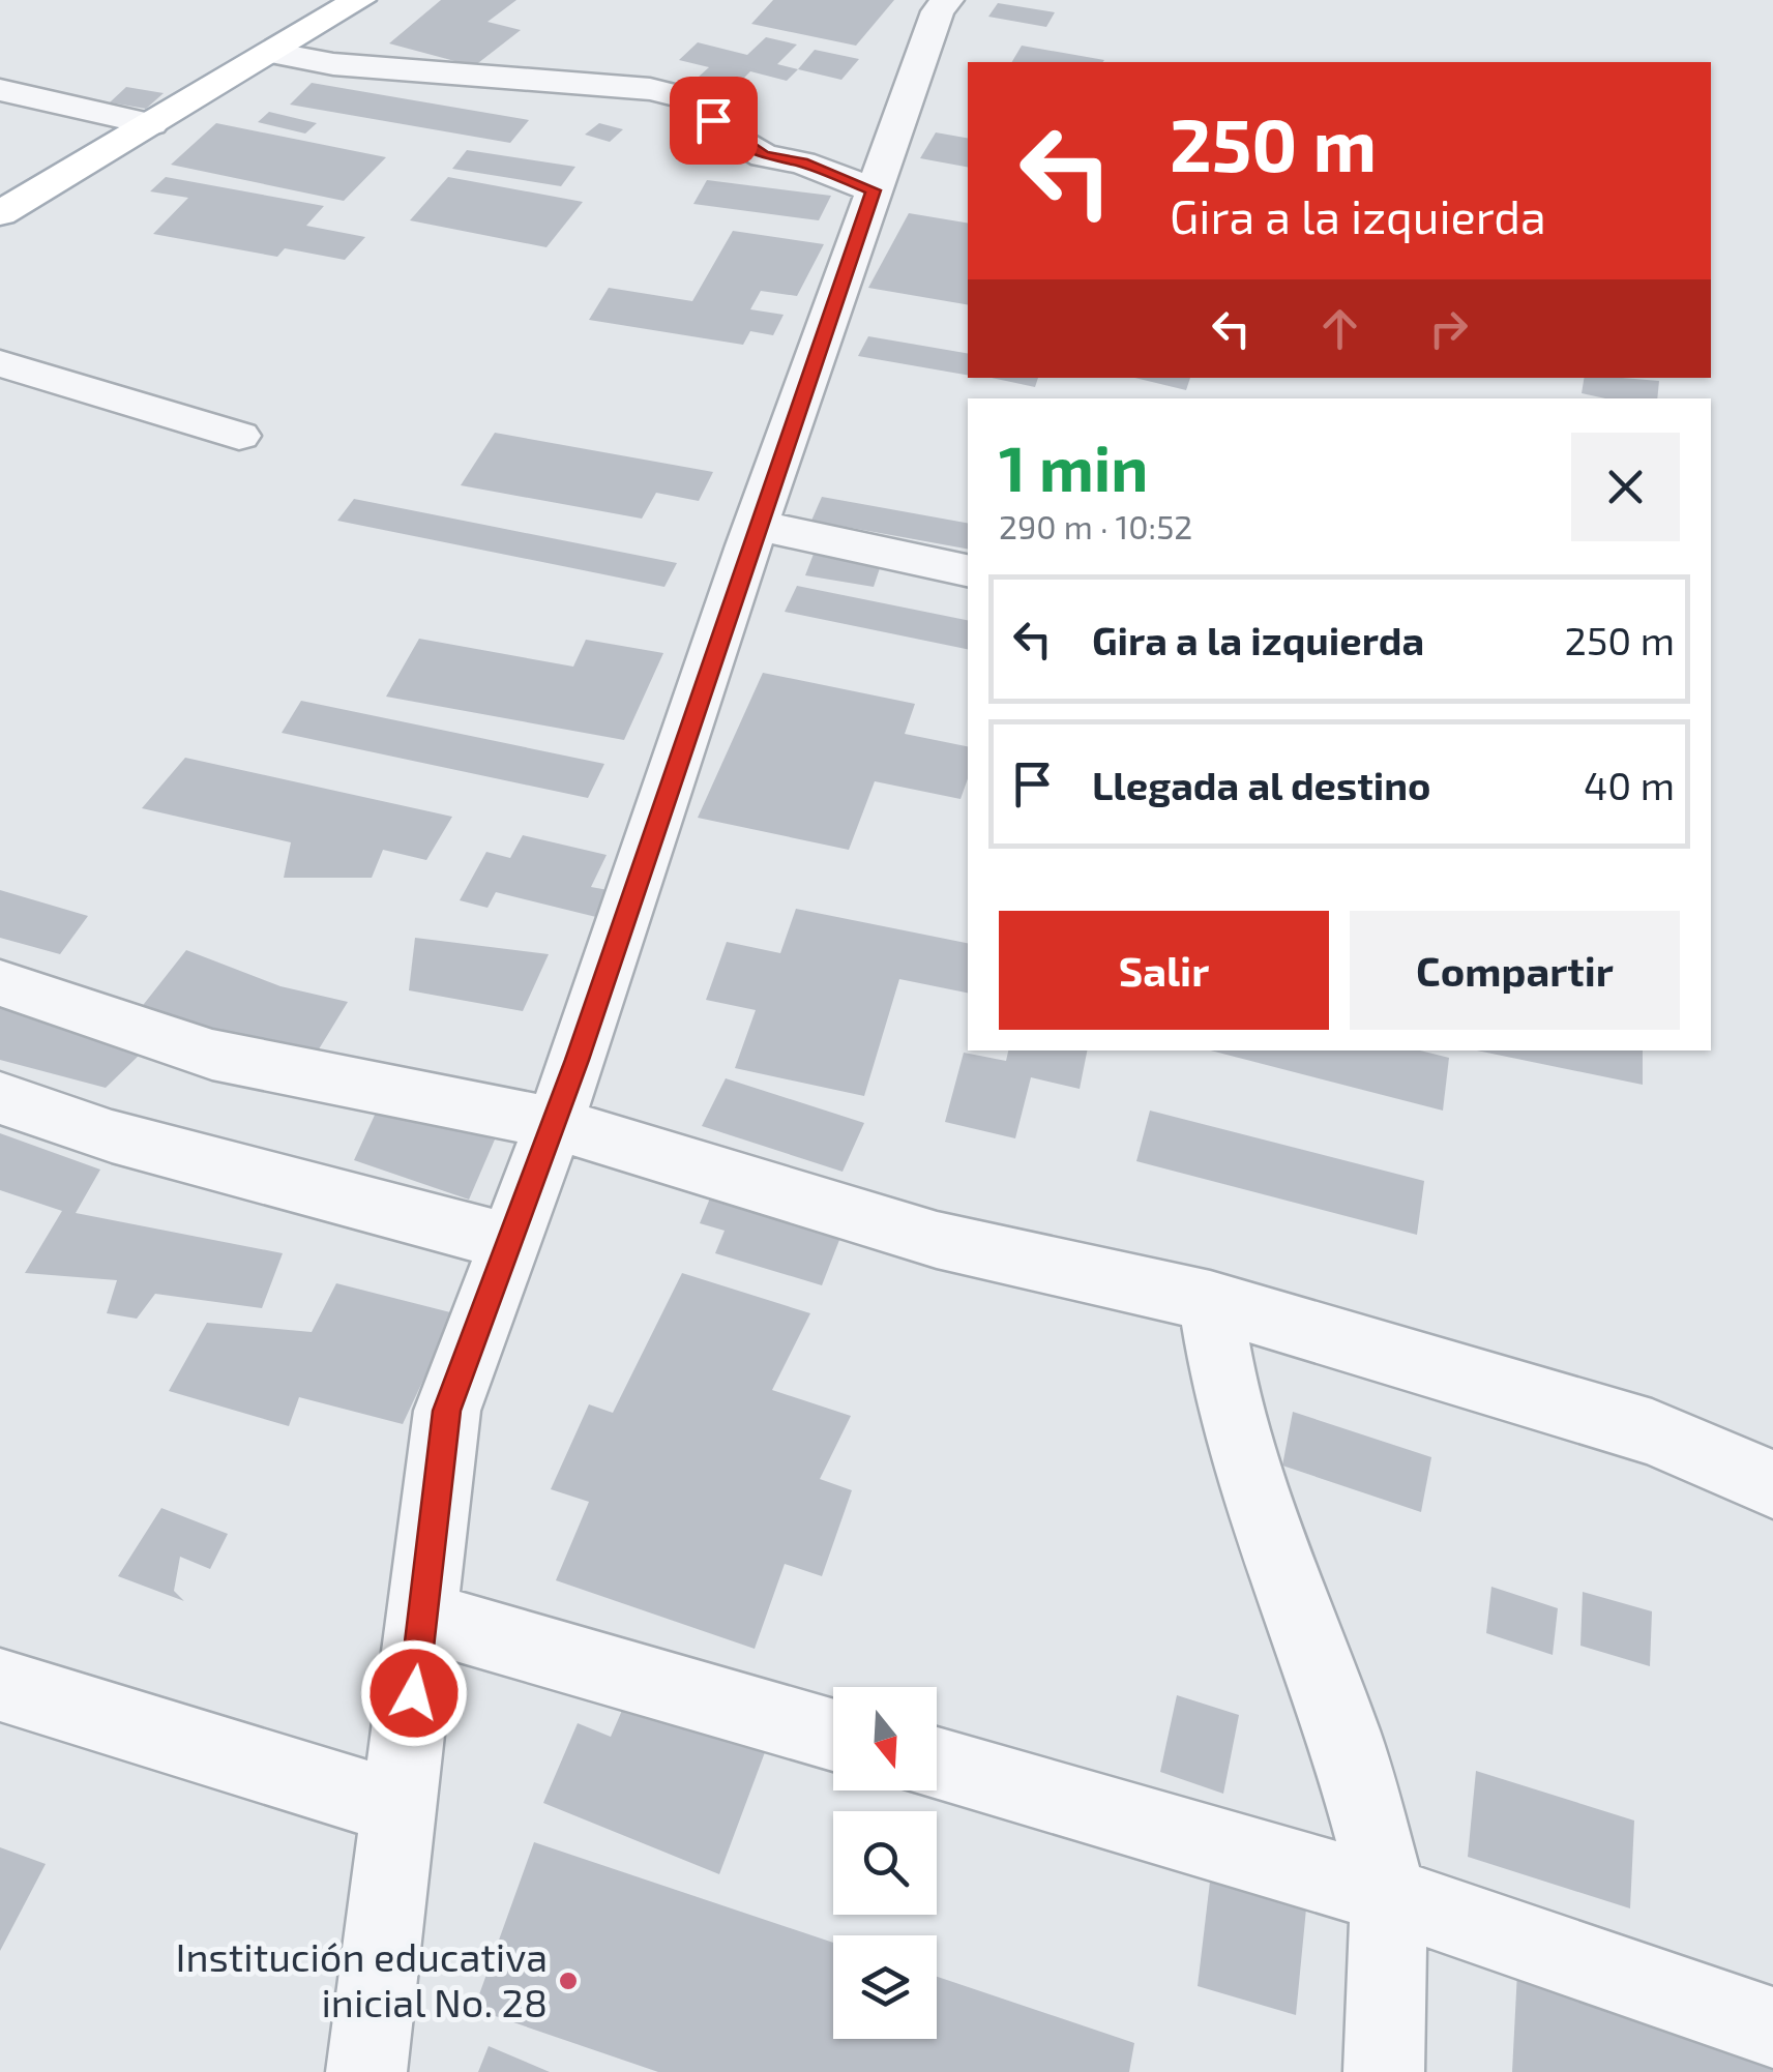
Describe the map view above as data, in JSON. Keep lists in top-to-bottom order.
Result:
{
  "places": ["Institución educativa inicial No. 28"],
  "north": "bottom",
  "page": {
    "turn": ["250 m", "Gira a la izquierda"],
    "heading": ["1 min", "290 m · 10:52"],
    "list": [
      {
        "name": "Gira a la izquierda",
        "value": "250 m"
      },
      {
        "name": "Llegada al destino",
        "value": "40 m"
      }
    ],
    "buttons": ["Salir", "Compartir"]
  }
}
